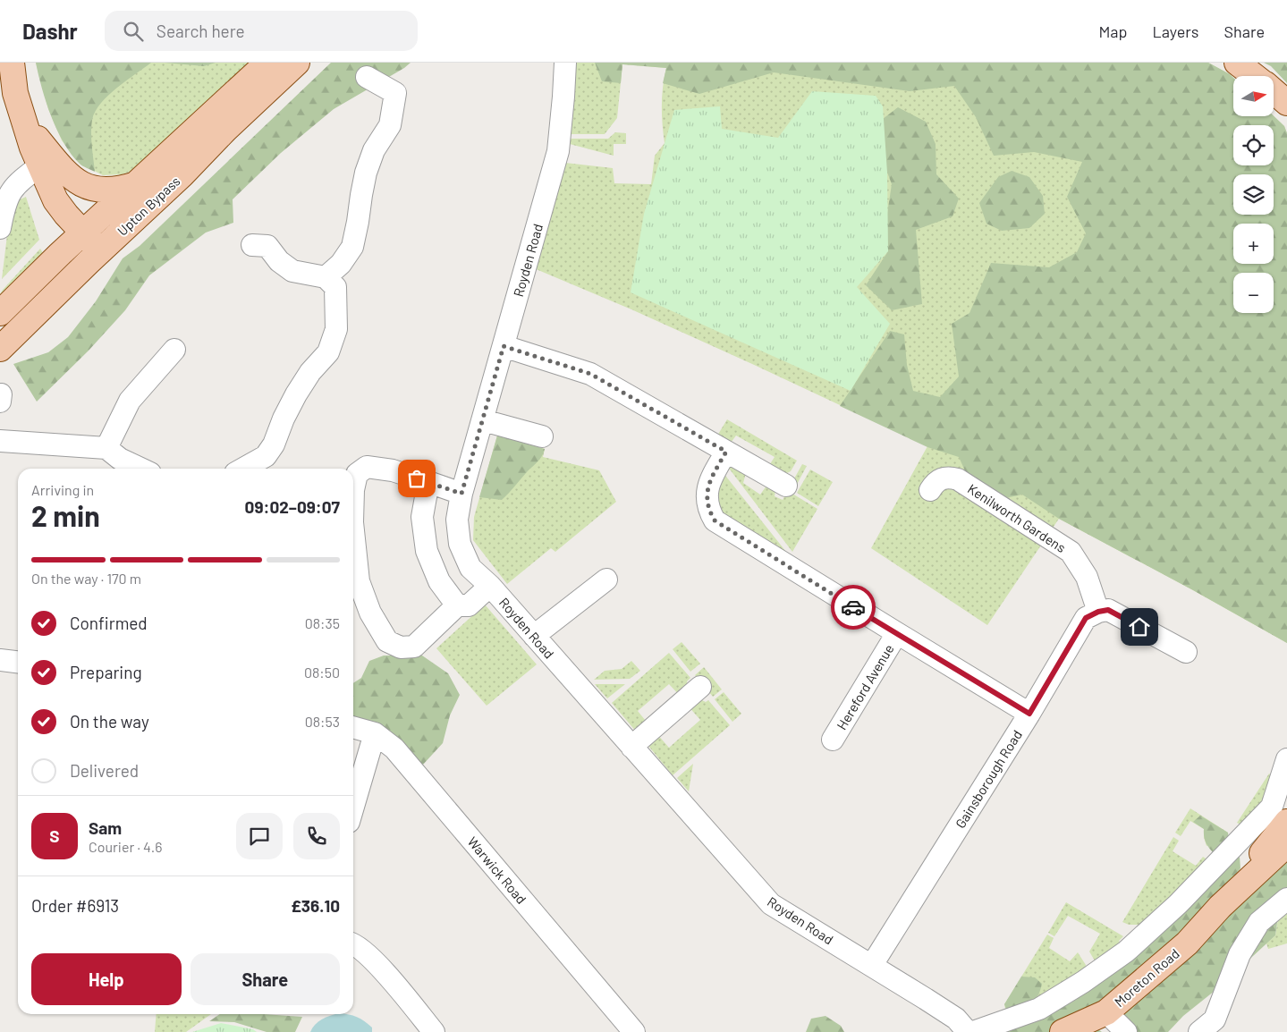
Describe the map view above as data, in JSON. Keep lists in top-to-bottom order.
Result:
{
  "streets": {
    "main road": ["Upton Bypass", "Moreton Road"],
    "street": [
      "Royden Road",
      "Kenilworth Gardens",
      "Hereford Avenue",
      "Gainsborough Road",
      "Warwick Road"
    ]
  },
  "crossings": [
    ["Royden Road", "Gainsborough Road"],
    ["Kenilworth Gardens", "Gainsborough Road"]
  ],
  "north": "right",
  "page": {
    "header": "Dashr",
    "search": "Search here",
    "nav": ["Map", "Layers", "Share"],
    "map_buttons": ["+", "−"],
    "heading": ["2 min", "Arriving in", "09:02–09:07"],
    "panel": [
      "Sam",
      "Courier · 4.6",
      "Order #6913",
      "£36.10"
    ],
    "bar": "On the way · 170 m",
    "list": [
      ["Confirmed", "08:35"],
      ["Preparing", "08:50"],
      ["On the way", "08:53"],
      "Delivered"
    ],
    "round": "S",
    "buttons": ["Help", "Share"]
  }
}
